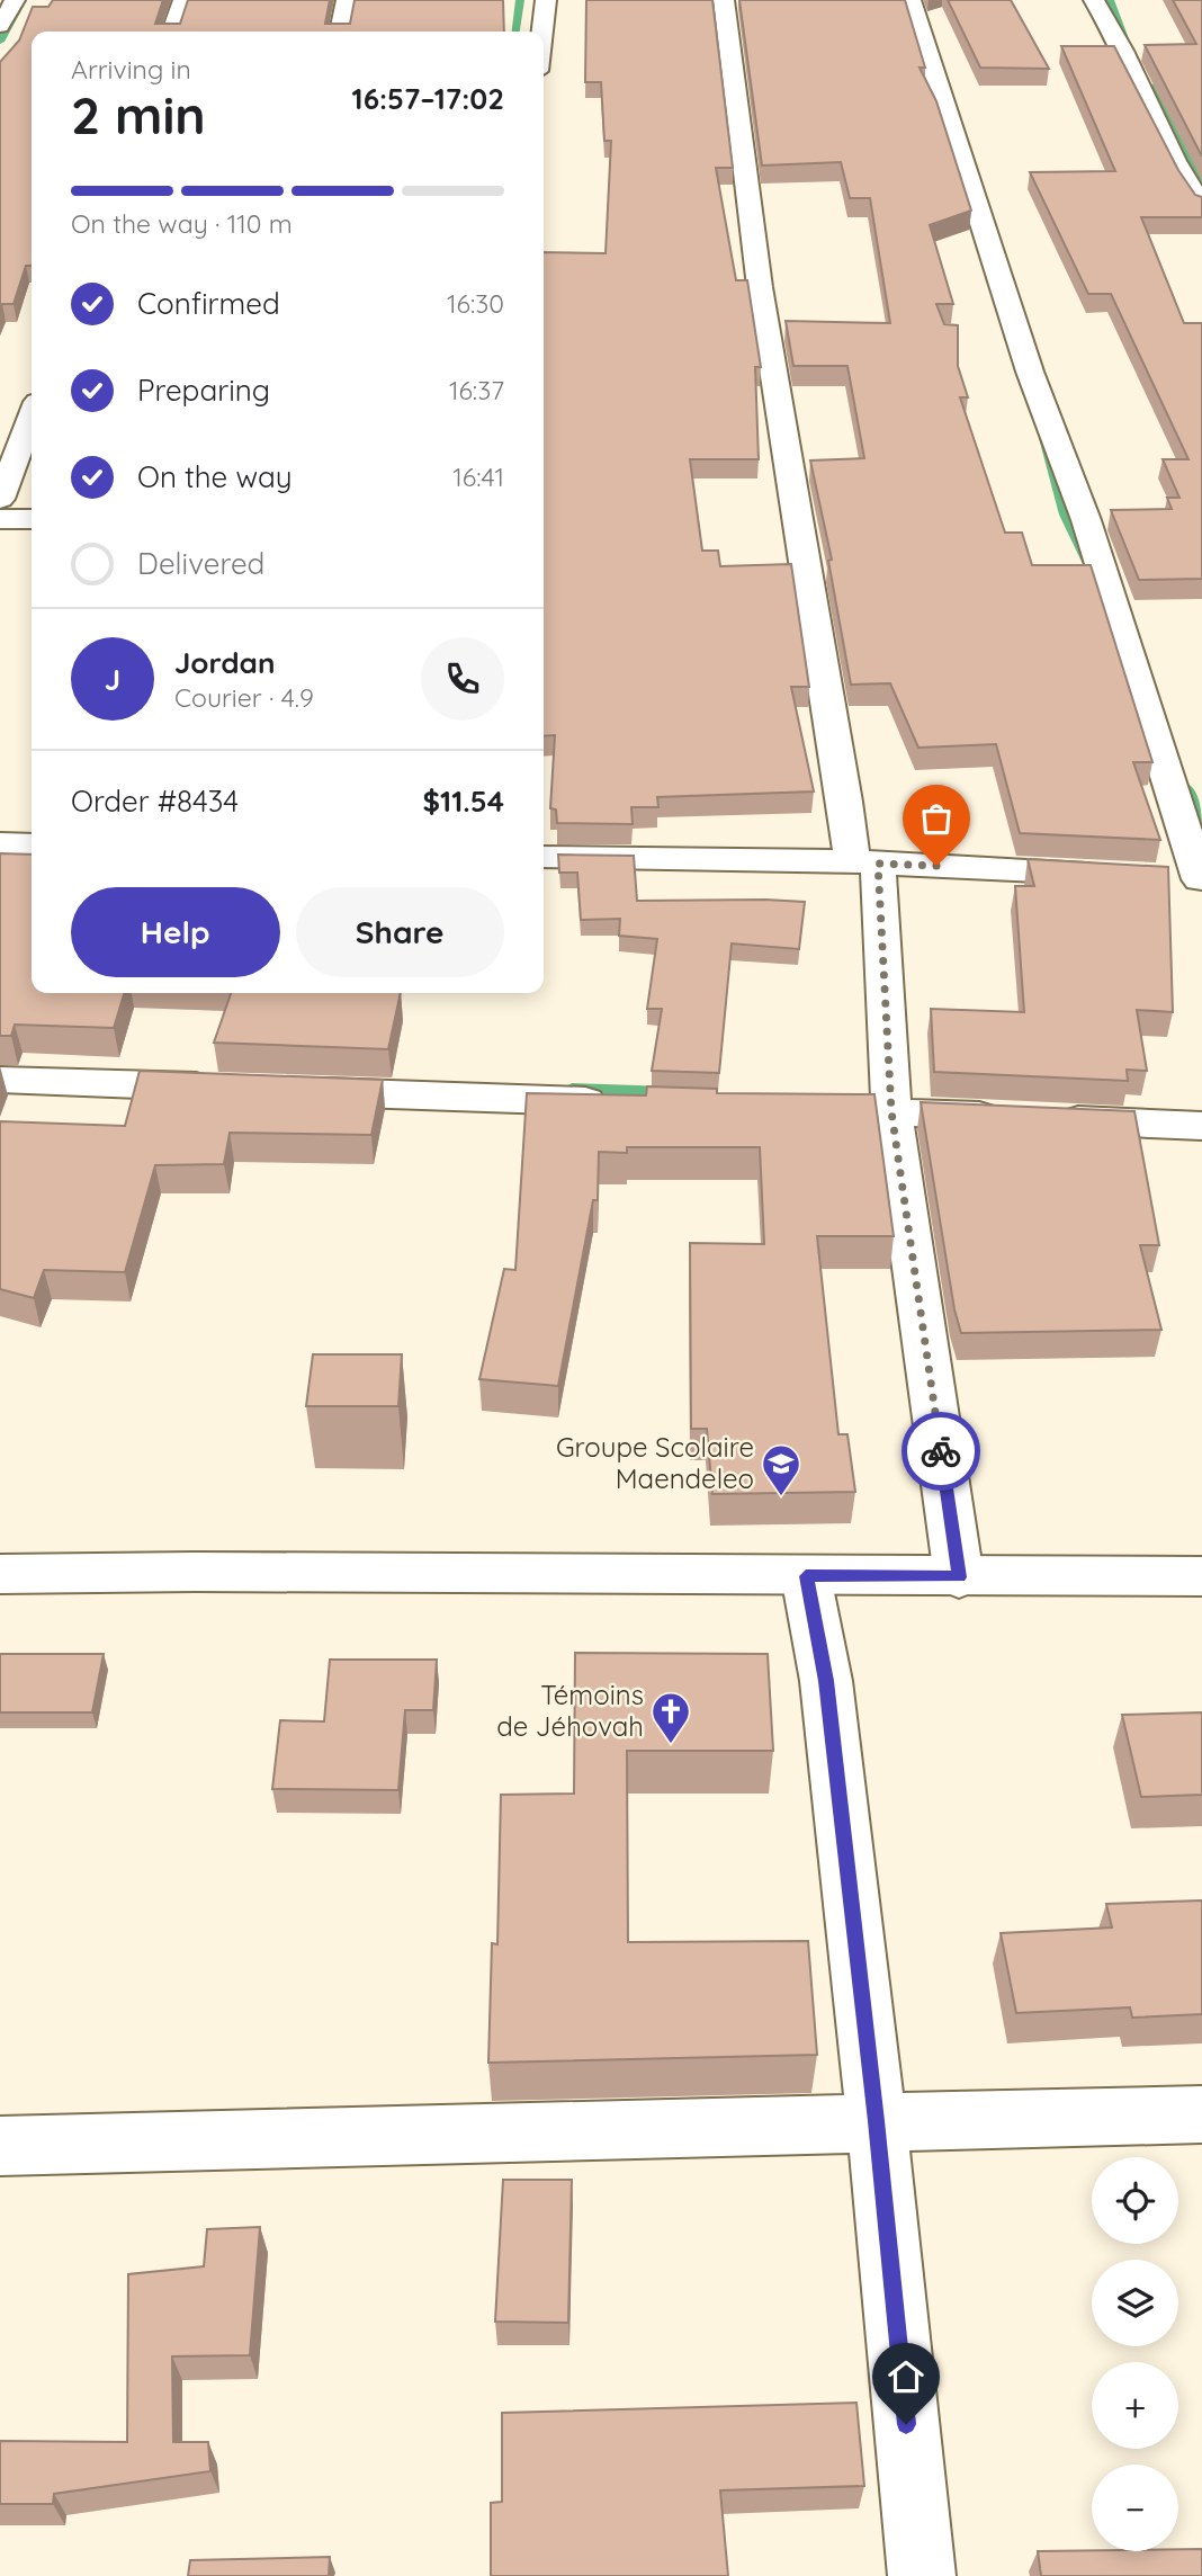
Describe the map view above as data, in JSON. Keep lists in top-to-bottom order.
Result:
{
  "places": {
    "school or university": ["Groupe Scolaire Maendeleo"],
    "church": ["Témoins de Jéhovah"]
  },
  "page": {
    "heading": ["2 min", "Arriving in", "16:57–17:02"],
    "panel": [
      "Jordan",
      "Courier · 4.9",
      "Order #8434",
      "$11.54"
    ],
    "bar": "On the way · 110 m",
    "list": [
      ["Confirmed", "16:30"],
      ["Preparing", "16:37"],
      ["On the way", "16:41"],
      "Delivered"
    ],
    "round": "J",
    "buttons": ["Help", "Share"],
    "map_buttons": ["+", "−"]
  }
}
